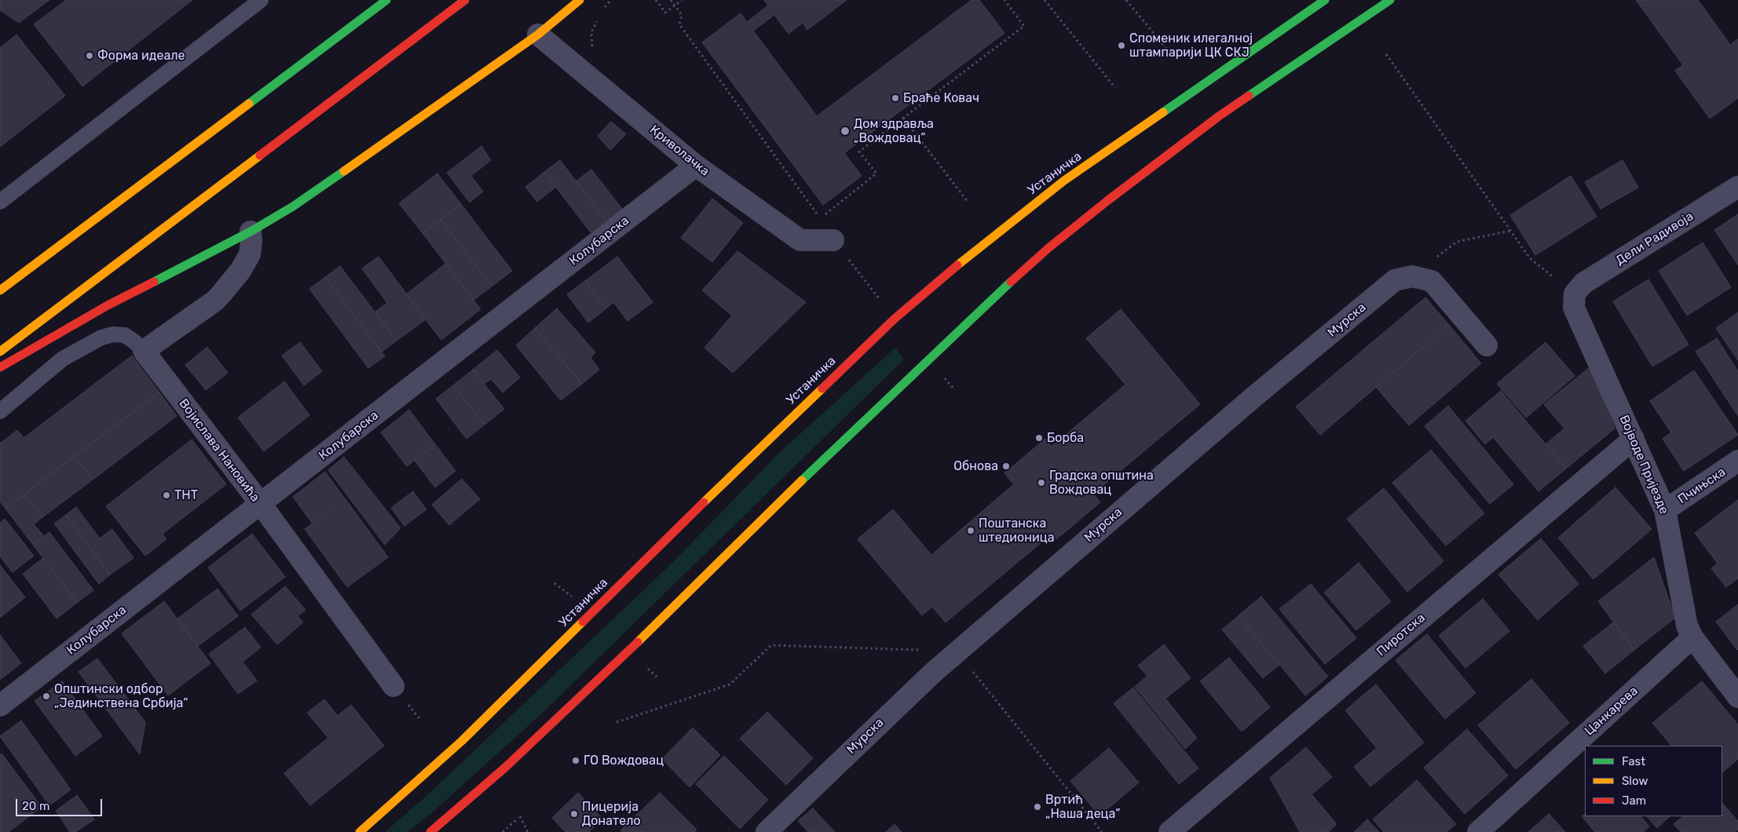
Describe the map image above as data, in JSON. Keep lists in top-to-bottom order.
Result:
{
  "streets": {
    "main road": ["Устаничка"],
    "street": [
      "Криволачка",
      "Дели Радивоја",
      "Колубарска",
      "Мурска",
      "Војислава Нановића",
      "Војводе Пријезде",
      "Пчињска",
      "Пиротска",
      "Цанкарева"
    ]
  },
  "crossings": [
    ["Криволачка", "Колубарска"],
    ["Дели Радивоја", "Војводе Пријезде"],
    ["Колубарска", "Војислава Нановића"],
    ["Војводе Пријезде", "Пчињска"],
    ["Војводе Пријезде", "Пиротска"],
    ["Војводе Пријезде", "Цанкарева"]
  ],
  "places": [
    "Споменик илегалној штампарији ЦК СКЈ",
    "Форма идеале",
    "Браће Ковач",
    "Дом здравља „Вождовац”",
    "Борба",
    "Обнова",
    "Градска општина Вождовац",
    "ТНТ",
    "Поштанска штедионица",
    "Општински одбор „Јединствена Србија”",
    "ГО Вождовац",
    "Вртић „Наша деца”",
    "Пицерија Донатело"
  ],
  "legend": ["Fast", "Slow", "Jam"],
  "scale_bar": "20 m"
}
